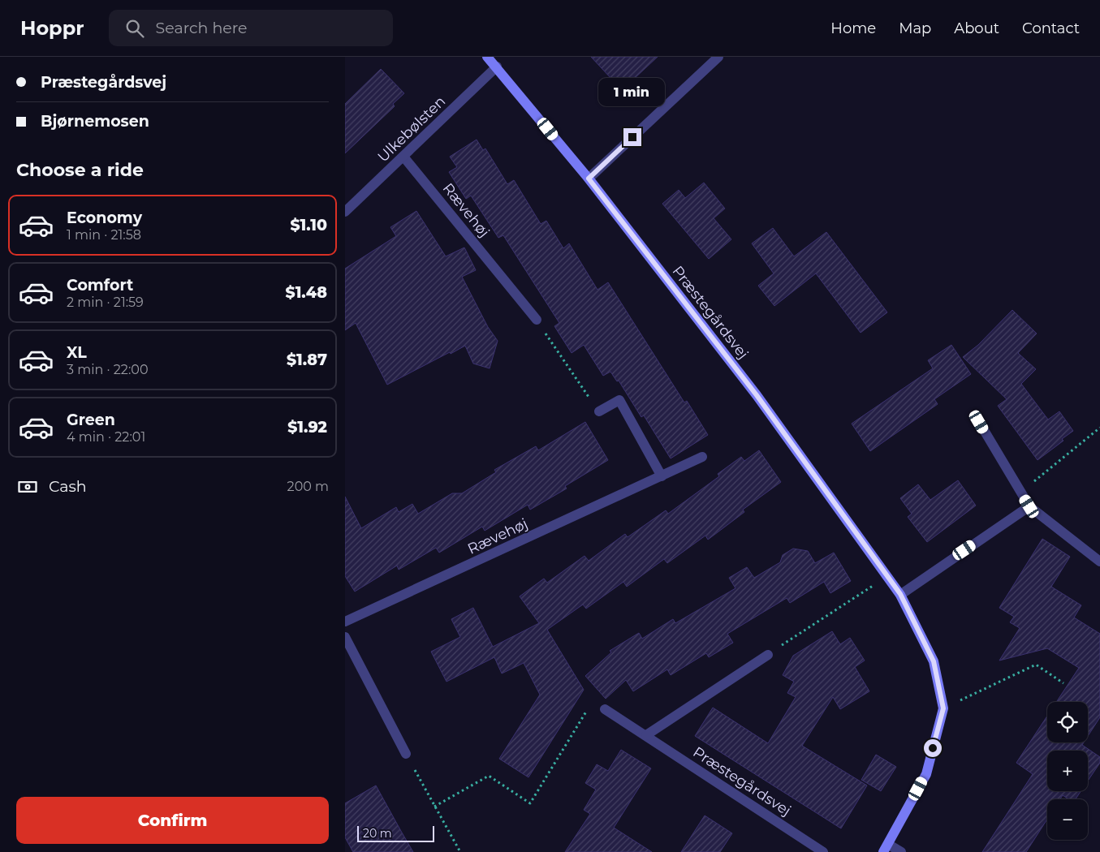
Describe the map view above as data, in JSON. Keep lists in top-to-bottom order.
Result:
{
  "streets": {
    "street": ["Ulkebølsten", "Rævehøj", "Præstegårdsvej"]
  },
  "crossings": [
    ["Ulkebølsten", "Rævehøj"],
    ["Ulkebølsten", "Præstegårdsvej"]
  ],
  "scale_bar": "20 m",
  "page": {
    "header": "Hoppr",
    "search": "Search here",
    "nav": [
      "Home",
      "Map",
      "About",
      "Contact"
    ],
    "banner": ["Præstegårdsvej", "Bjørnemosen"],
    "bubble": "1 min",
    "heading": "Choose a ride",
    "list": [
      {
        "name": "Economy",
        "note": "1 min · 21:58",
        "value": "$1.10"
      },
      {
        "name": "Comfort",
        "note": "2 min · 21:59",
        "value": "$1.48"
      },
      {
        "name": "XL",
        "note": "3 min · 22:00",
        "value": "$1.87"
      },
      {
        "name": "Green",
        "note": "4 min · 22:01",
        "value": "$1.92"
      }
    ],
    "pay": ["Cash", "200 m"],
    "map_buttons": ["+", "−"],
    "buttons": "Confirm",
    "scale": "20 m"
  }
}
